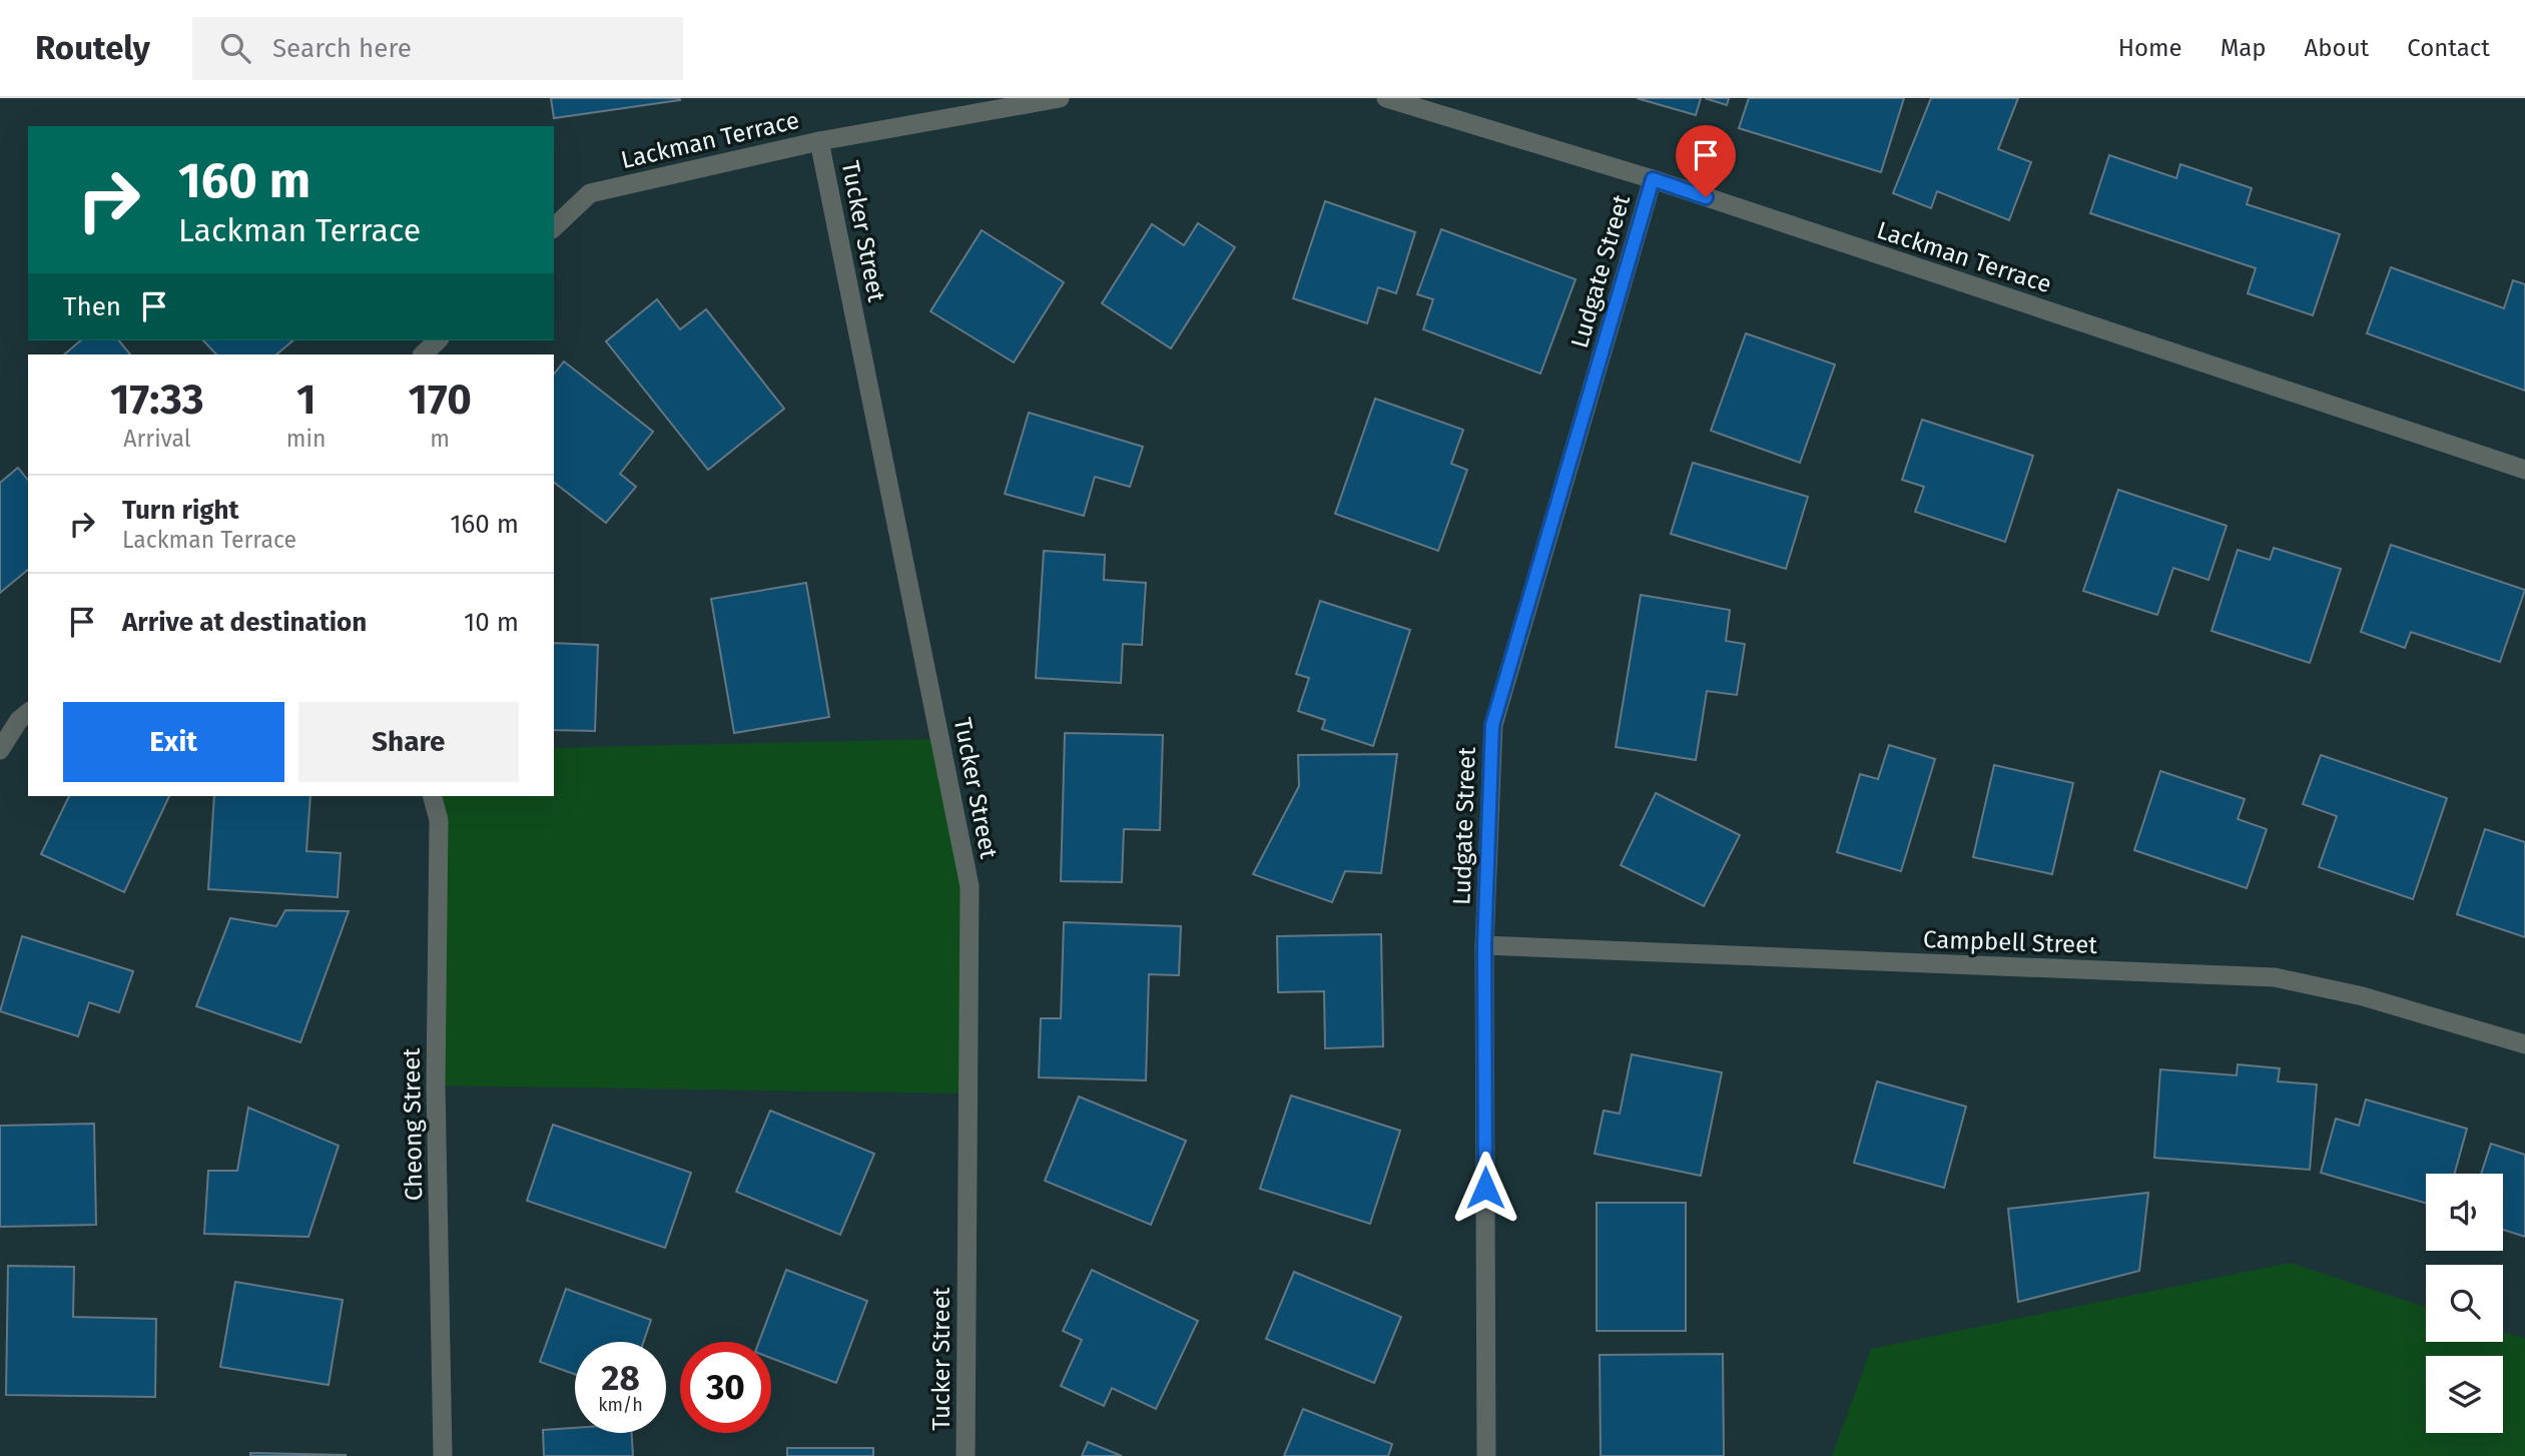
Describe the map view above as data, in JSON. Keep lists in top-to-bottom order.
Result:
{
  "streets": {
    "street": [
      "Lackman Terrace",
      "Tucker Street",
      "Ludgate Street",
      "Campbell Street",
      "Cheong Street"
    ]
  },
  "crossings": [
    ["Lackman Terrace", "Tucker Street"],
    ["Lackman Terrace", "Ludgate Street"],
    ["Ludgate Street", "Campbell Street"]
  ],
  "page": {
    "header": "Routely",
    "search": "Search here",
    "nav": [
      "Home",
      "Map",
      "About",
      "Contact"
    ],
    "turn": ["160 m", "Lackman Terrace"],
    "then": "Then",
    "eta": [
      "17:33",
      "Arrival",
      "1",
      "min",
      "170",
      "m"
    ],
    "list": [
      {
        "name": "Turn right",
        "note": "Lackman Terrace",
        "value": "160 m"
      },
      {
        "name": "Arrive at destination",
        "value": "10 m"
      }
    ],
    "buttons": ["Exit", "Share"],
    "speed": "28 km/h",
    "limit": "30"
  }
}
